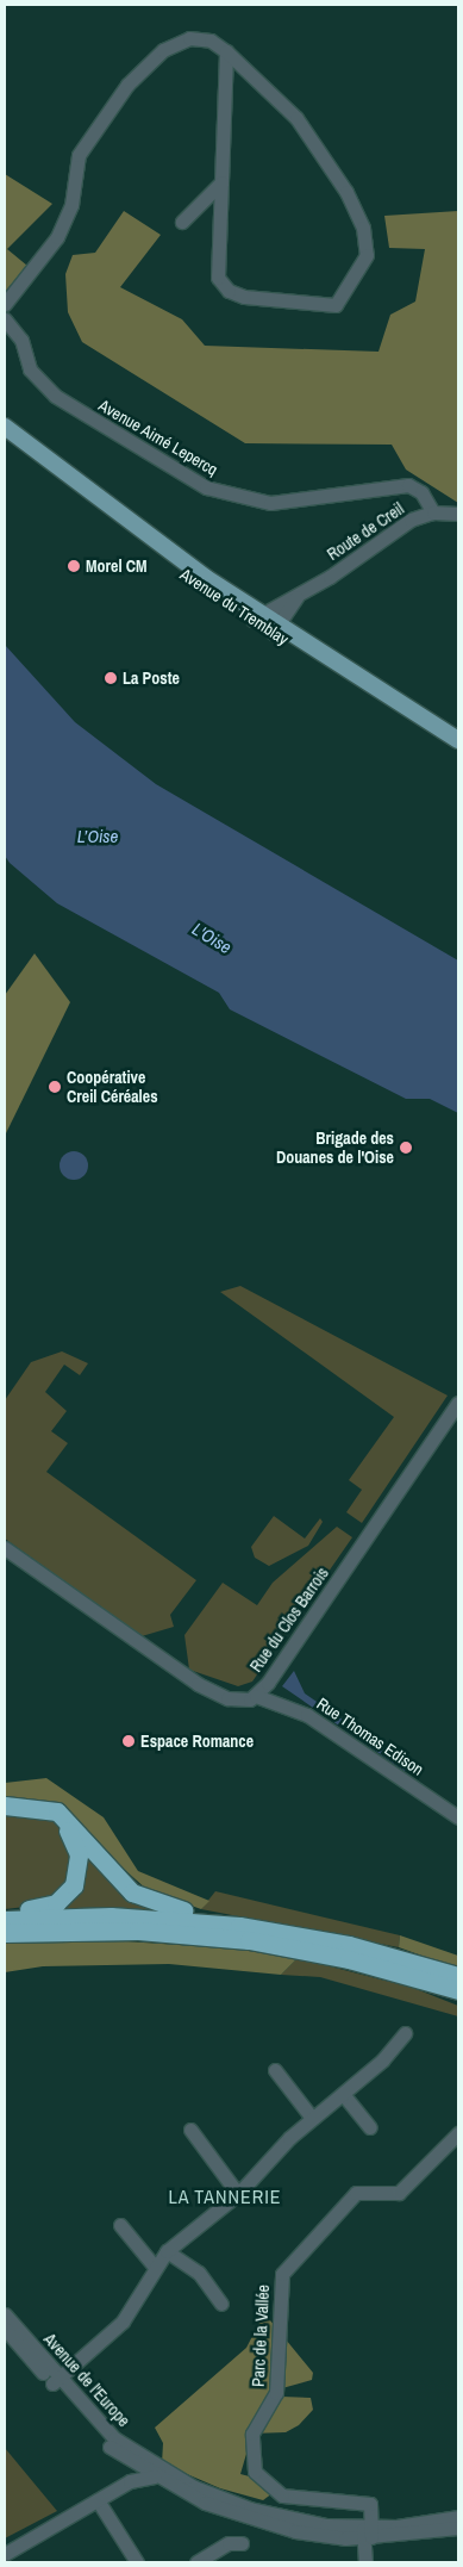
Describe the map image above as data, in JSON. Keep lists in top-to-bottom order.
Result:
{
  "streets": {
    "main road": ["Avenue du Tremblay"],
    "street": [
      "Avenue Aimé Lepercq",
      "Route de Creil",
      "Rue du Clos Barrois",
      "Rue Thomas Edison",
      "Parc de la Vallée",
      "Avenue de l'Europe"
    ]
  },
  "crossings": [
    ["Avenue Aimé Lepercq", "Route de Creil"],
    ["Route de Creil", "Avenue du Tremblay"],
    ["Rue du Clos Barrois", "Rue Thomas Edison"],
    ["Parc de la Vallée", "Avenue de l'Europe"]
  ],
  "districts": ["LA TANNERIE"],
  "water": ["L’Oise", "L'Oise"],
  "places": [
    "Morel CM",
    "La Poste",
    "Coopérative Creil Céréales",
    "Brigade des Douanes de l'Oise",
    "Espace Romance"
  ]
}
